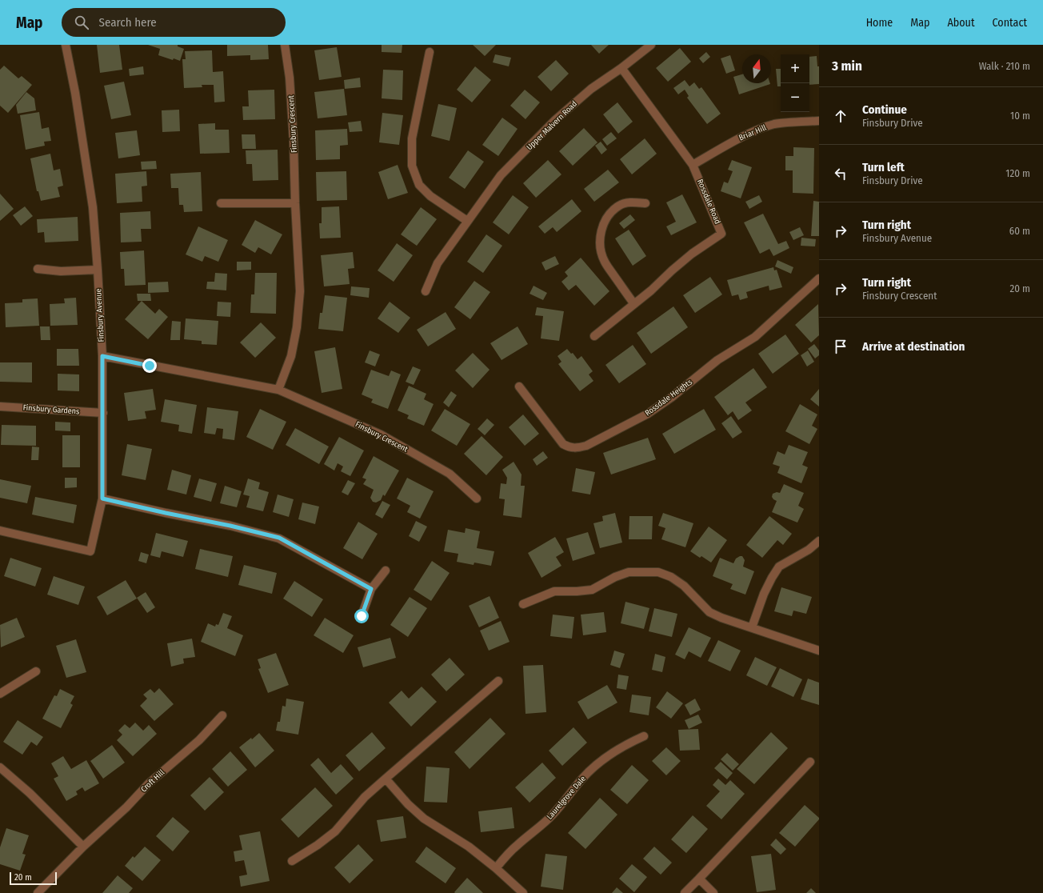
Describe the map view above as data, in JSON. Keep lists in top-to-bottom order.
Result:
{
  "streets": {
    "street": [
      "Finsbury Crescent",
      "Upper Malvern Road",
      "Briar Hill",
      "Rossdale Road",
      "Finsbury Avenue",
      "Rossdale Heights",
      "Finsbury Gardens",
      "Croft Hill",
      "Laurelgrove Dale"
    ]
  },
  "crossings": [
    ["Finsbury Crescent", "Finsbury Avenue"],
    ["Upper Malvern Road", "Rossdale Road"],
    ["Briar Hill", "Rossdale Road"],
    ["Finsbury Avenue", "Finsbury Gardens"]
  ],
  "scale_bar": "20 m",
  "north": "top",
  "page": {
    "header": "Map",
    "search": "Search here",
    "nav": [
      "Home",
      "Map",
      "About",
      "Contact"
    ],
    "heading": ["3 min", "Walk · 210 m"],
    "map_buttons": ["+", "−"],
    "list": [
      ["Continue", "Finsbury Drive", "10 m"],
      ["Turn left", "Finsbury Drive", "120 m"],
      ["Turn right", "Finsbury Avenue", "60 m"],
      ["Turn right", "Finsbury Crescent", "20 m"],
      "Arrive at destination"
    ],
    "scale": "20 m"
  }
}
